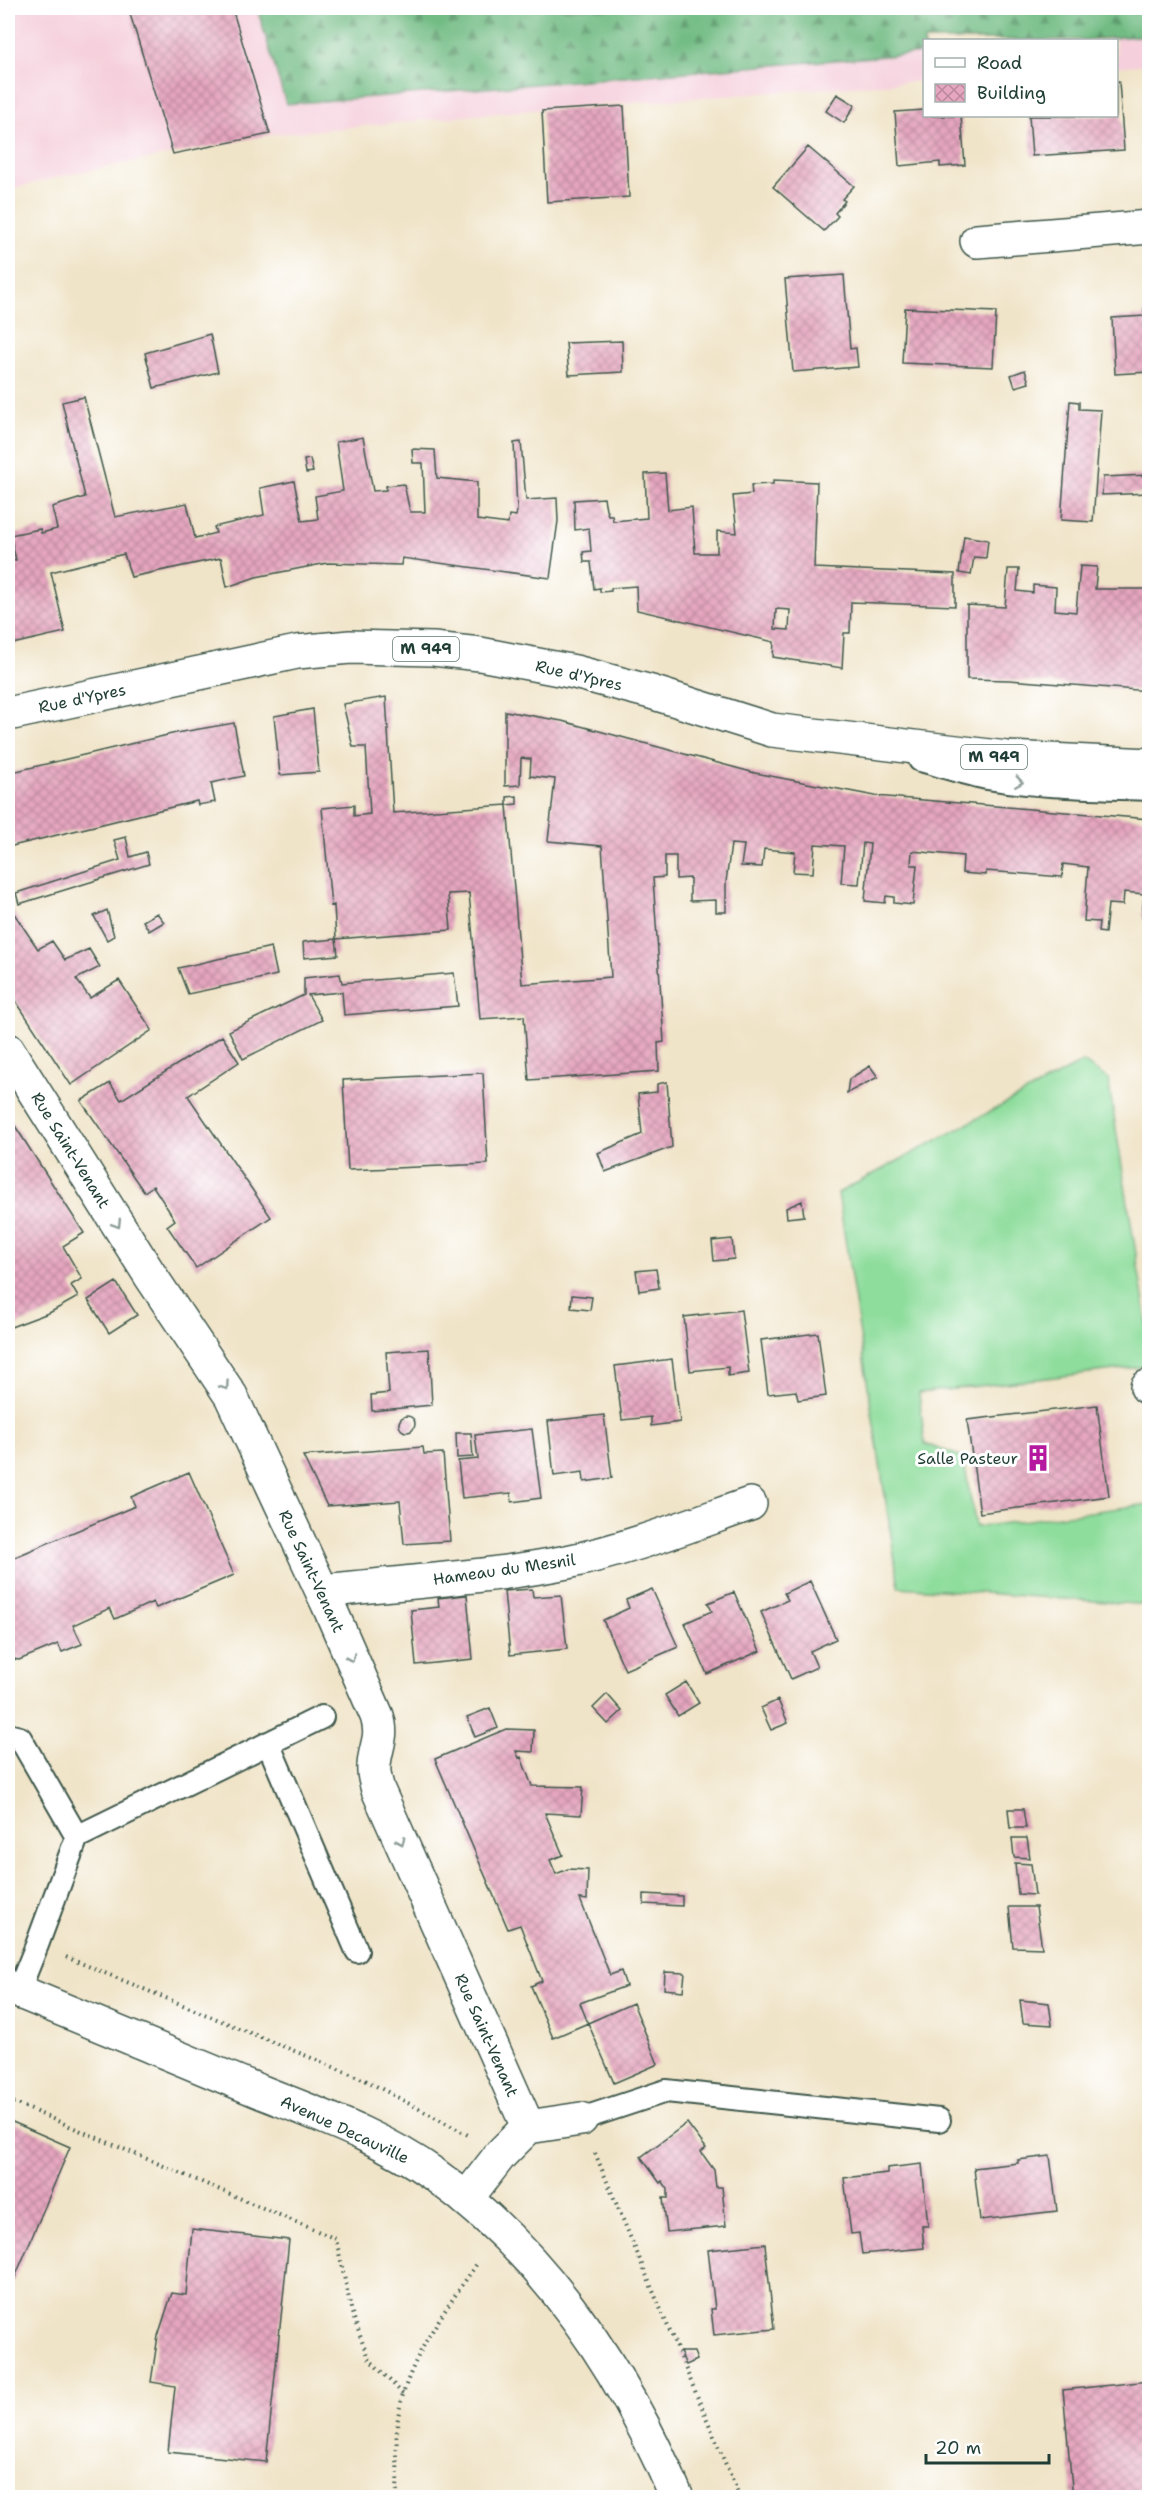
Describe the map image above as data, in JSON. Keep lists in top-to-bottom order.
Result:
{
  "streets": {
    "street": [
      "M 949",
      "Rue d'Ypres",
      "Rue Saint-Venant",
      "Hameau du Mesnil",
      "Avenue Decauville"
    ]
  },
  "crossings": [
    ["Rue Saint-Venant", "Hameau du Mesnil"]
  ],
  "one_way": ["Rue Saint-Venant"],
  "places": {
    "building": ["Salle Pasteur"]
  },
  "legend": ["Road", "Building"],
  "scale_bar": "20 m"
}
